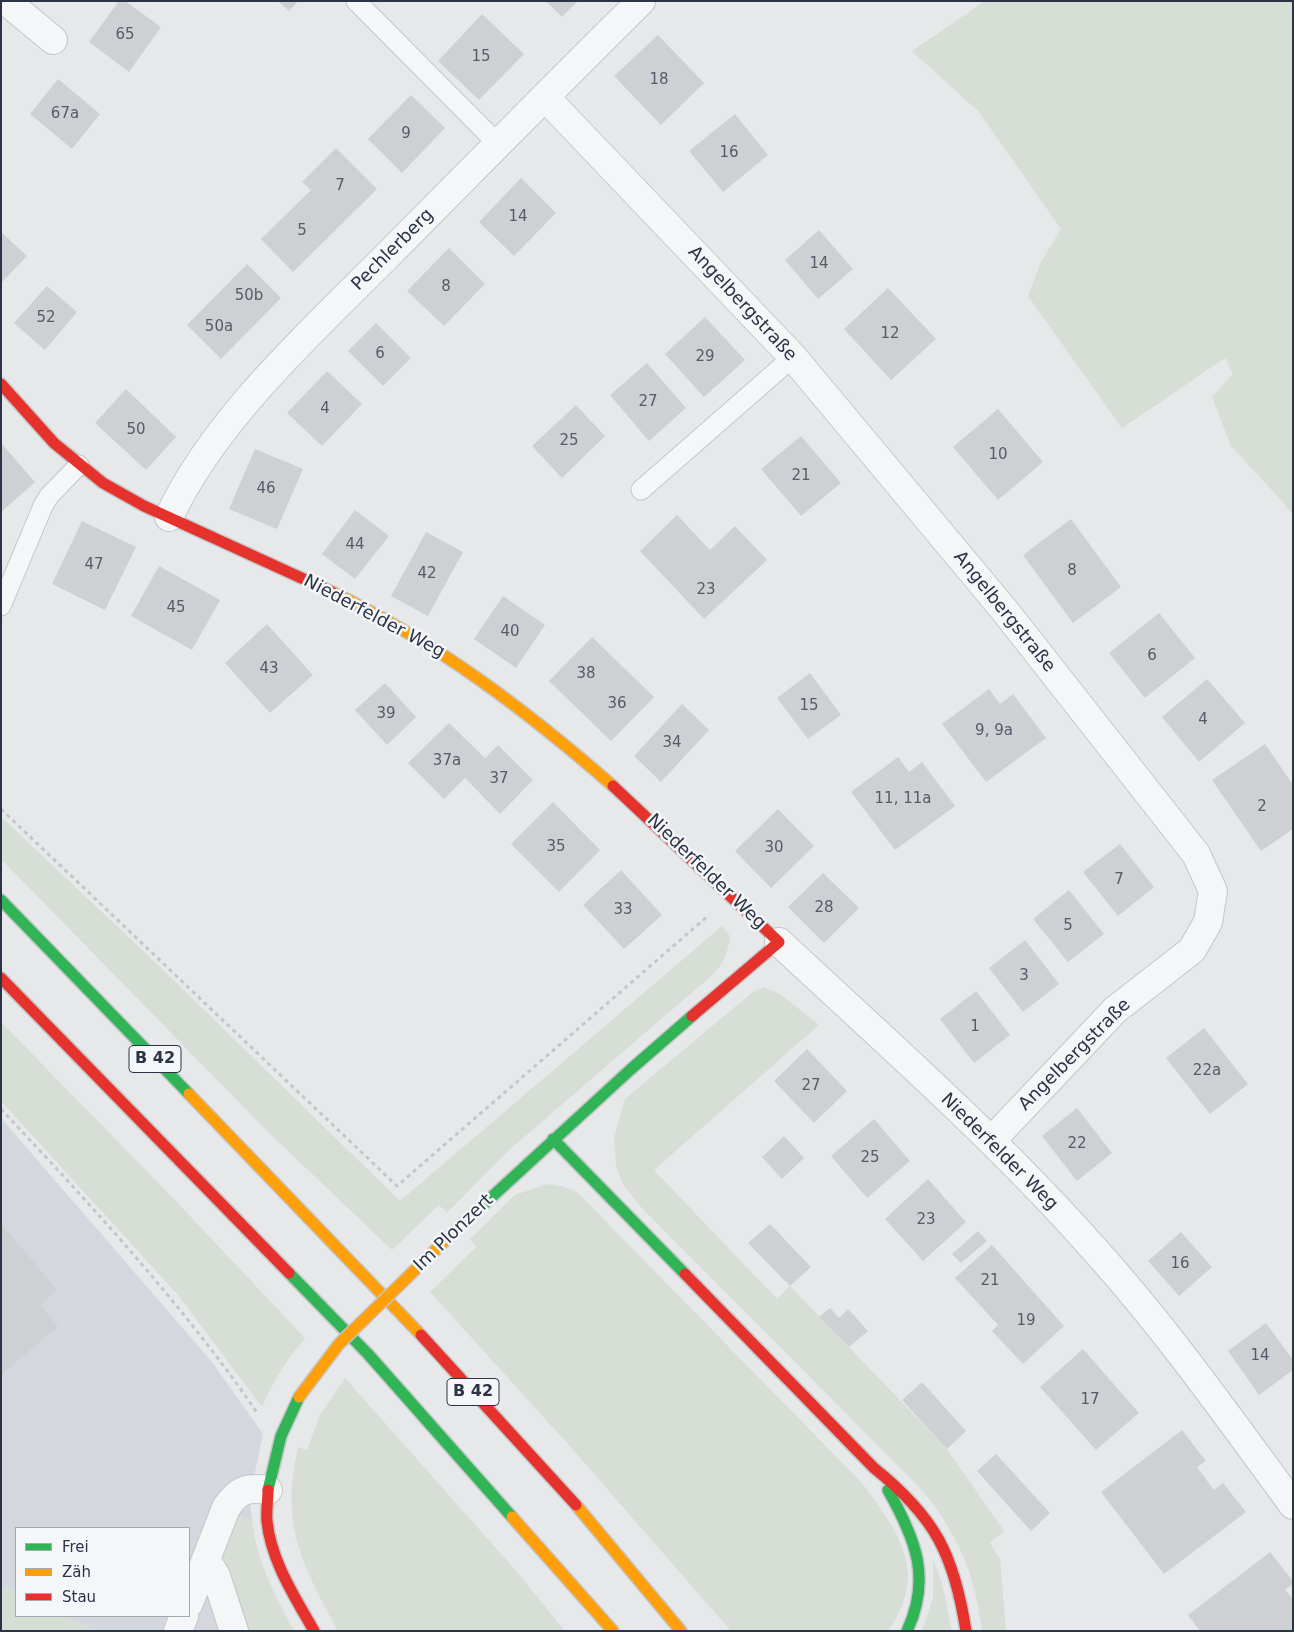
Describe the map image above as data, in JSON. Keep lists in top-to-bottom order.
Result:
{
  "streets": {
    "main road": ["Niederfelder Weg", "B 42", "Im Plonzert"],
    "street": ["Pechlerberg", "Angelbergstraße"]
  },
  "crossings": [
    ["Pechlerberg", "Angelbergstraße"],
    ["Pechlerberg", "Niederfelder Weg"],
    ["Angelbergstraße", "Niederfelder Weg"],
    ["Niederfelder Weg", "Im Plonzert"]
  ],
  "house_numbers": [
    "65",
    "15",
    "18",
    "67a",
    "9",
    "16",
    "7",
    "14",
    "5",
    "14",
    "8",
    "50b",
    "52",
    "50a",
    "12",
    "6",
    "29",
    "27",
    "4",
    "50",
    "25",
    "10",
    "21",
    "46",
    "44",
    "47",
    "8",
    "42",
    "23",
    "45",
    "40",
    "6",
    "43",
    "38",
    "36",
    "15",
    "39",
    "4",
    "9, 9a",
    "34",
    "37a",
    "37",
    "11, 11a",
    "2",
    "35",
    "30",
    "7",
    "28",
    "33",
    "5",
    "3",
    "1",
    "22a",
    "27",
    "22",
    "25",
    "23",
    "16",
    "21",
    "19",
    "14",
    "17"
  ],
  "legend": ["Frei", "Zäh", "Stau"]
}
